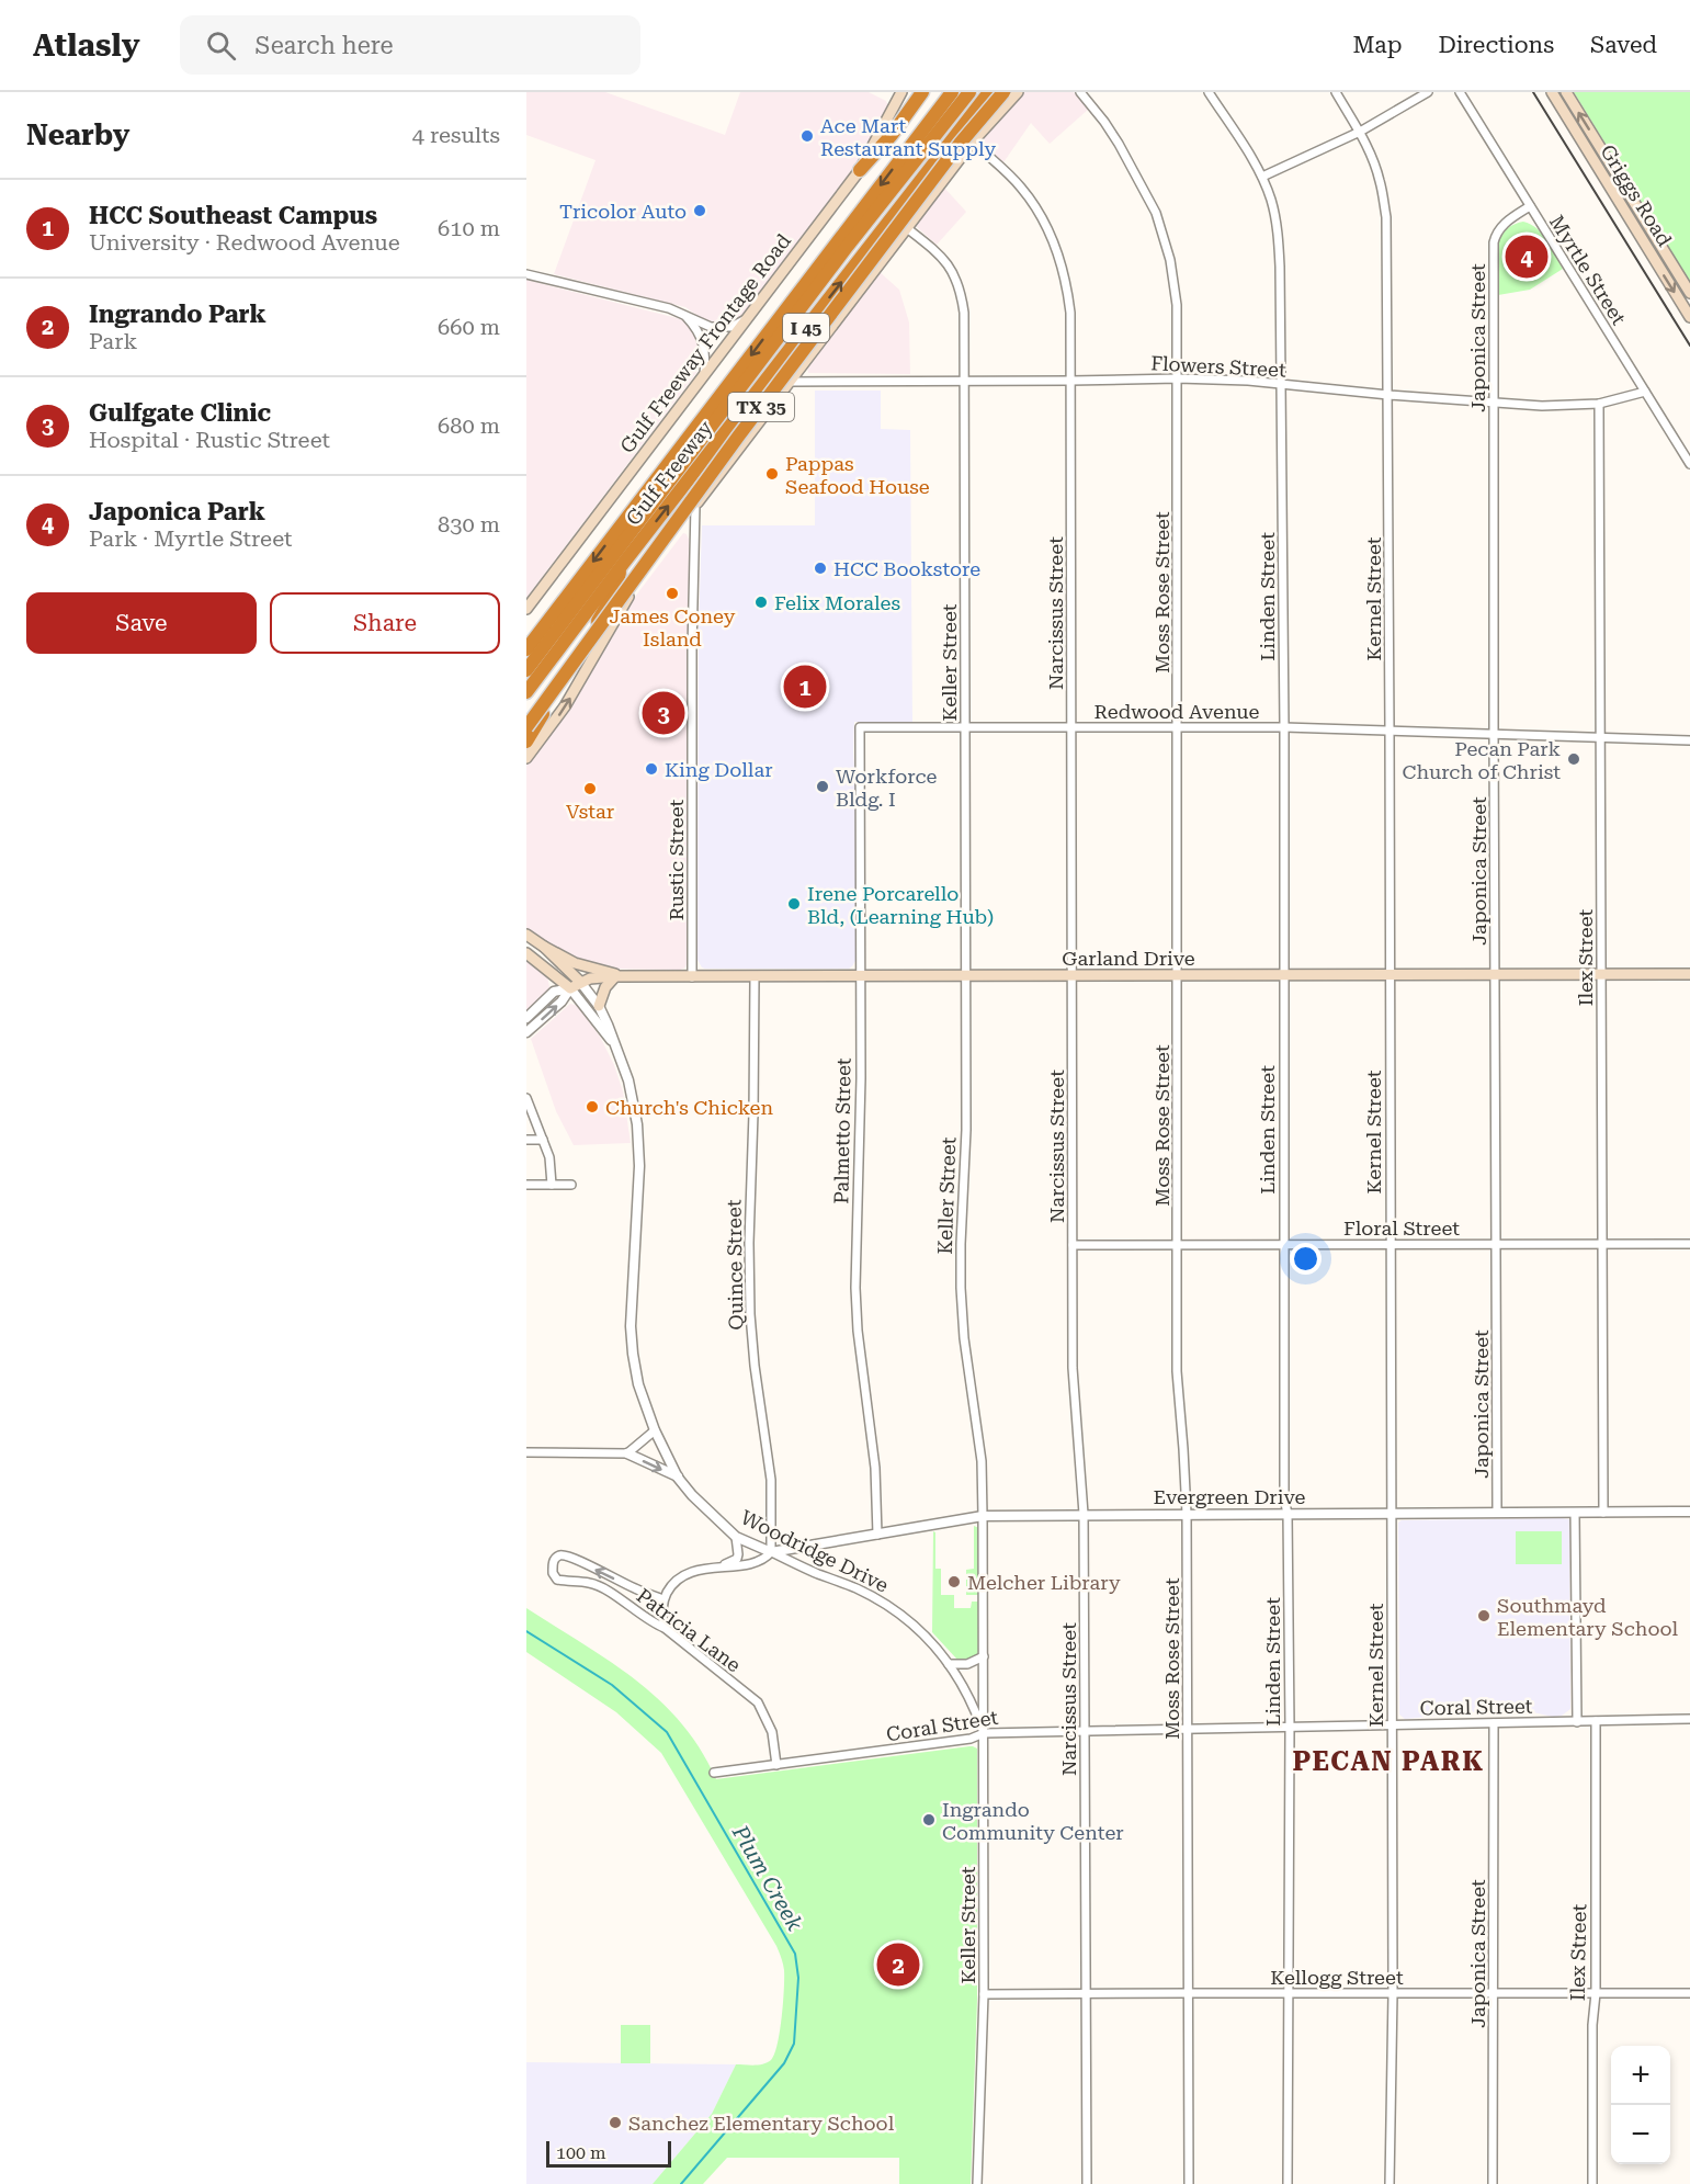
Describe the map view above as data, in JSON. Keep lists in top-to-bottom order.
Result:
{
  "streets": {
    "highway": ["I 45", "TX 35", "Gulf Freeway"],
    "main road": [
      "Griggs Road",
      "Gulf Freeway Frontage Road",
      "Garland Drive",
      "Woodridge Drive"
    ],
    "street": [
      "Myrtle Street",
      "Japonica Street",
      "Flowers Street",
      "Moss Rose Street",
      "Linden Street",
      "Kernel Street",
      "Narcissus Street",
      "Keller Street",
      "Redwood Avenue",
      "Rustic Street",
      "Ilex Street",
      "Palmetto Street",
      "Floral Street",
      "Quince Street",
      "Evergreen Drive",
      "Patricia Lane",
      "Coral Street",
      "Kellogg Street"
    ]
  },
  "crossings": [
    ["Myrtle Street", "Japonica Street"],
    ["Myrtle Street", "Flowers Street"],
    ["Japonica Street", "Flowers Street"],
    ["Japonica Street", "Redwood Avenue"],
    ["Japonica Street", "Garland Drive"],
    ["Japonica Street", "Floral Street"],
    ["Japonica Street", "Evergreen Drive"],
    ["Japonica Street", "Coral Street"],
    ["Japonica Street", "Kellogg Street"],
    ["Flowers Street", "Moss Rose Street"],
    ["Flowers Street", "Linden Street"],
    ["Flowers Street", "Kernel Street"],
    ["Flowers Street", "Narcissus Street"],
    ["Flowers Street", "Keller Street"],
    ["Flowers Street", "Ilex Street"],
    ["Moss Rose Street", "Redwood Avenue"],
    ["Moss Rose Street", "Garland Drive"],
    ["Moss Rose Street", "Floral Street"],
    ["Moss Rose Street", "Evergreen Drive"],
    ["Moss Rose Street", "Coral Street"],
    ["Moss Rose Street", "Kellogg Street"],
    ["Linden Street", "Redwood Avenue"],
    ["Linden Street", "Garland Drive"],
    ["Linden Street", "Floral Street"],
    ["Linden Street", "Evergreen Drive"],
    ["Linden Street", "Coral Street"],
    ["Linden Street", "Kellogg Street"],
    ["Kernel Street", "Redwood Avenue"],
    ["Kernel Street", "Garland Drive"],
    ["Kernel Street", "Floral Street"],
    ["Kernel Street", "Evergreen Drive"],
    ["Kernel Street", "Coral Street"],
    ["Kernel Street", "Kellogg Street"],
    ["Narcissus Street", "Redwood Avenue"],
    ["Narcissus Street", "Garland Drive"],
    ["Narcissus Street", "Floral Street"],
    ["Narcissus Street", "Evergreen Drive"],
    ["Narcissus Street", "Coral Street"],
    ["Narcissus Street", "Kellogg Street"],
    ["Keller Street", "Redwood Avenue"],
    ["Keller Street", "Garland Drive"],
    ["Keller Street", "Evergreen Drive"],
    ["Keller Street", "Woodridge Drive"],
    ["Keller Street", "Coral Street"],
    ["Keller Street", "Kellogg Street"],
    ["Redwood Avenue", "Ilex Street"],
    ["Redwood Avenue", "Palmetto Street"],
    ["Rustic Street", "Garland Drive"],
    ["Garland Drive", "Ilex Street"],
    ["Garland Drive", "Palmetto Street"],
    ["Garland Drive", "Quince Street"],
    ["Garland Drive", "Woodridge Drive"],
    ["Ilex Street", "Floral Street"],
    ["Ilex Street", "Evergreen Drive"],
    ["Ilex Street", "Coral Street"],
    ["Ilex Street", "Kellogg Street"],
    ["Palmetto Street", "Evergreen Drive"],
    ["Quince Street", "Evergreen Drive"],
    ["Quince Street", "Woodridge Drive"],
    ["Evergreen Drive", "Woodridge Drive"],
    ["Woodridge Drive", "Coral Street"],
    ["Patricia Lane", "Coral Street"]
  ],
  "districts": ["PECAN PARK"],
  "water": ["Plum Creek"],
  "places": [
    "Ace Mart Restaurant Supply",
    "Tricolor Auto",
    "Pappas Seafood House",
    "HCC Bookstore",
    "James Coney Island",
    "Felix Morales",
    "Pecan Park Church of Christ",
    "King Dollar",
    "Workforce Bldg. I",
    "Vstar",
    "Irene Porcarello Bld, (Learning Hub)",
    "Church's Chicken",
    "Melcher Library",
    "Southmayd Elementary School",
    "Ingrando Community Center",
    "Sanchez Elementary School"
  ],
  "scale_bar": "100 m",
  "page": {
    "header": "Atlasly",
    "search": "Search here",
    "nav": ["Map", "Directions", "Saved"],
    "heading": ["Nearby", "4 results"],
    "list": [
      {
        "mark": "1",
        "name": "HCC Southeast Campus",
        "note": "University · Redwood Avenue",
        "value": "610 m"
      },
      {
        "mark": "2",
        "name": "Ingrando Park",
        "note": "Park",
        "value": "660 m"
      },
      {
        "mark": "3",
        "name": "Gulfgate Clinic",
        "note": "Hospital · Rustic Street",
        "value": "680 m"
      },
      {
        "mark": "4",
        "name": "Japonica Park",
        "note": "Park · Myrtle Street",
        "value": "830 m"
      }
    ],
    "pins": [
      "4",
      "1",
      "3",
      "2"
    ],
    "buttons": ["Save", "Share"],
    "map_buttons": ["+", "−"],
    "scale": "100 m"
  }
}
